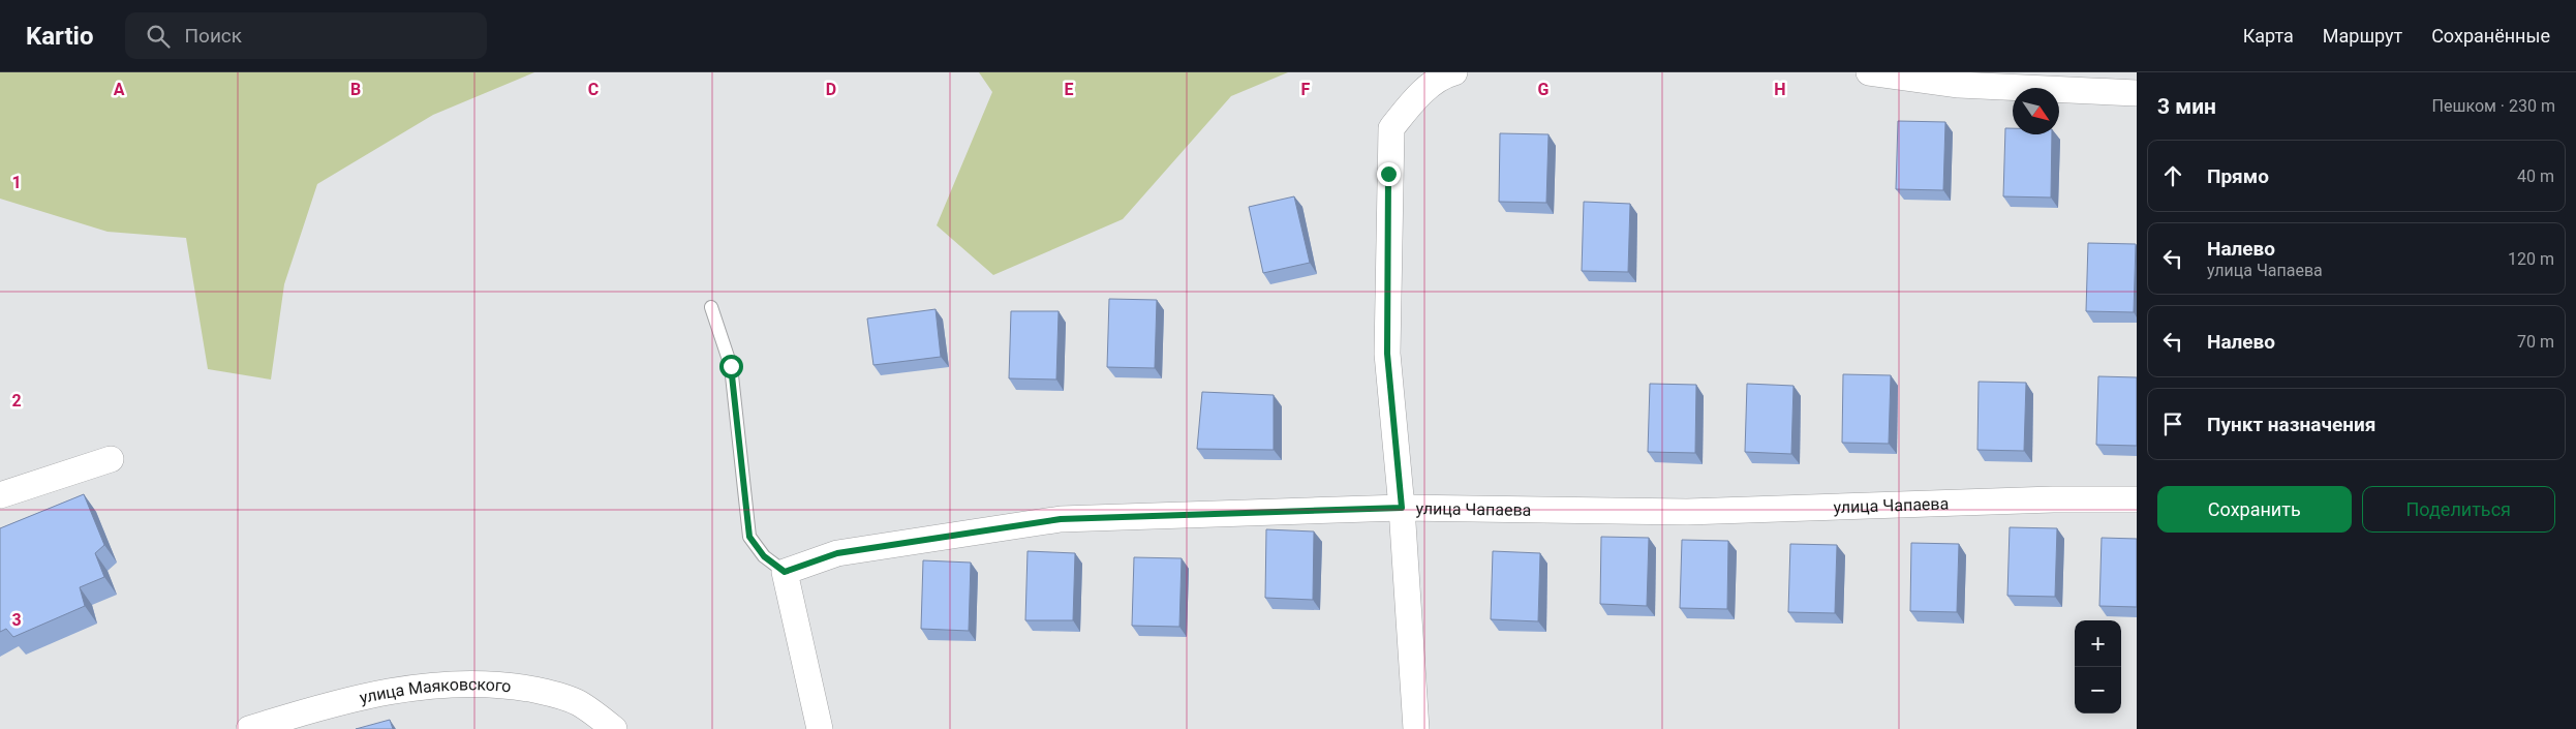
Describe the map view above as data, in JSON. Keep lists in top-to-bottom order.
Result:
{
  "streets": {
    "street": ["улица Чапаева", "улица Маяковского"]
  },
  "north": "bottom right",
  "page": {
    "header": "Kartio",
    "search": "Поиск",
    "nav": ["Карта", "Маршрут", "Сохранённые"],
    "heading": ["3 мин", "Пешком · 230 m"],
    "list": [
      ["Прямо", "40 m"],
      ["Налево", "улица Чапаева", "120 m"],
      ["Налево", "70 m"],
      "Пункт назначения"
    ],
    "buttons": ["Сохранить", "Поделиться"],
    "map_buttons": ["+", "−"]
  },
  "grid": {
    "columns": [
      "A",
      "B",
      "C",
      "D",
      "E",
      "F",
      "G",
      "H"
    ],
    "rows": ["1", "2", "3"]
  }
}
